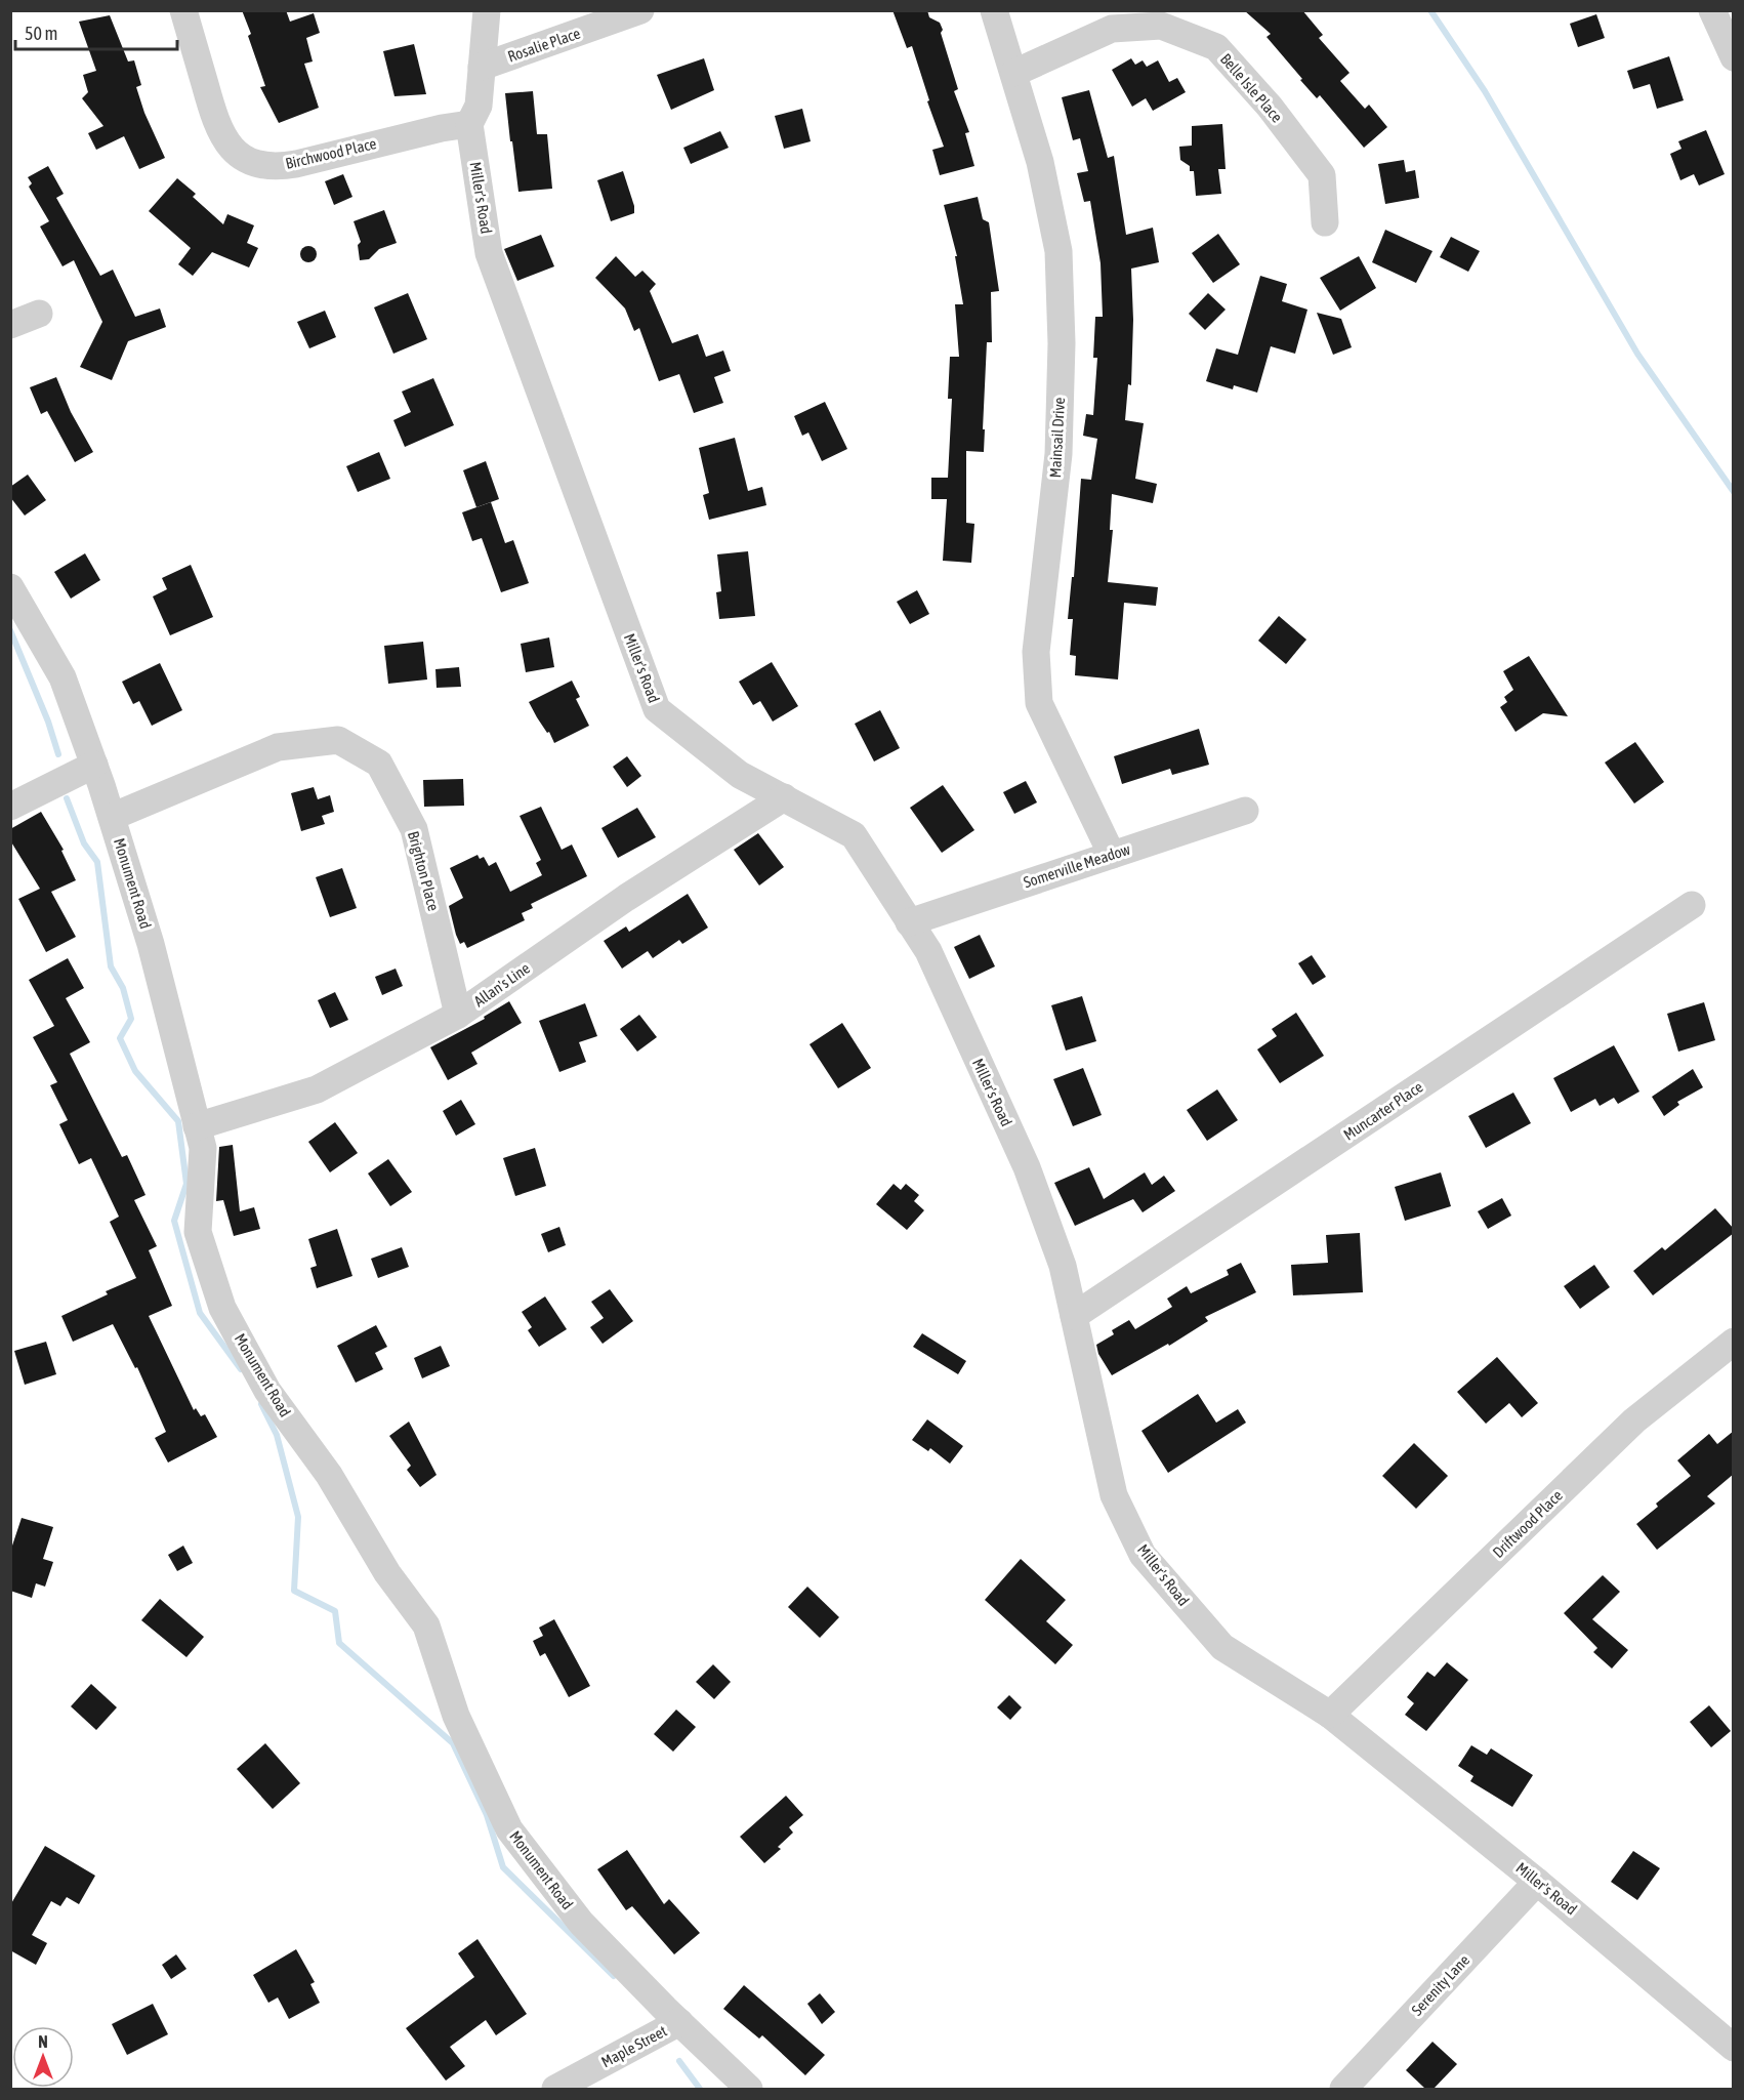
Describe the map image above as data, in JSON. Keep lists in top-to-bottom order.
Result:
{
  "streets": {
    "street": [
      "Rosalie Place",
      "Belle Isle Place",
      "Birchwood Place",
      "Miller's Road",
      "Mainsail Drive",
      "Somerville Meadow",
      "Brighton Place",
      "Monument Road",
      "Allan's Line",
      "Muncarter Place",
      "Driftwood Place",
      "Serenity Lane",
      "Maple Street"
    ]
  },
  "crossings": [
    ["Rosalie Place", "Miller's Road"],
    ["Belle Isle Place", "Mainsail Drive"],
    ["Birchwood Place", "Miller's Road"],
    ["Miller's Road", "Somerville Meadow"],
    ["Miller's Road", "Allan's Line"],
    ["Miller's Road", "Muncarter Place"],
    ["Miller's Road", "Driftwood Place"],
    ["Miller's Road", "Serenity Lane"],
    ["Mainsail Drive", "Somerville Meadow"],
    ["Brighton Place", "Monument Road"],
    ["Brighton Place", "Allan's Line"],
    ["Monument Road", "Allan's Line"],
    ["Monument Road", "Maple Street"]
  ],
  "scale_bar": "50 m",
  "north": "top"
}
